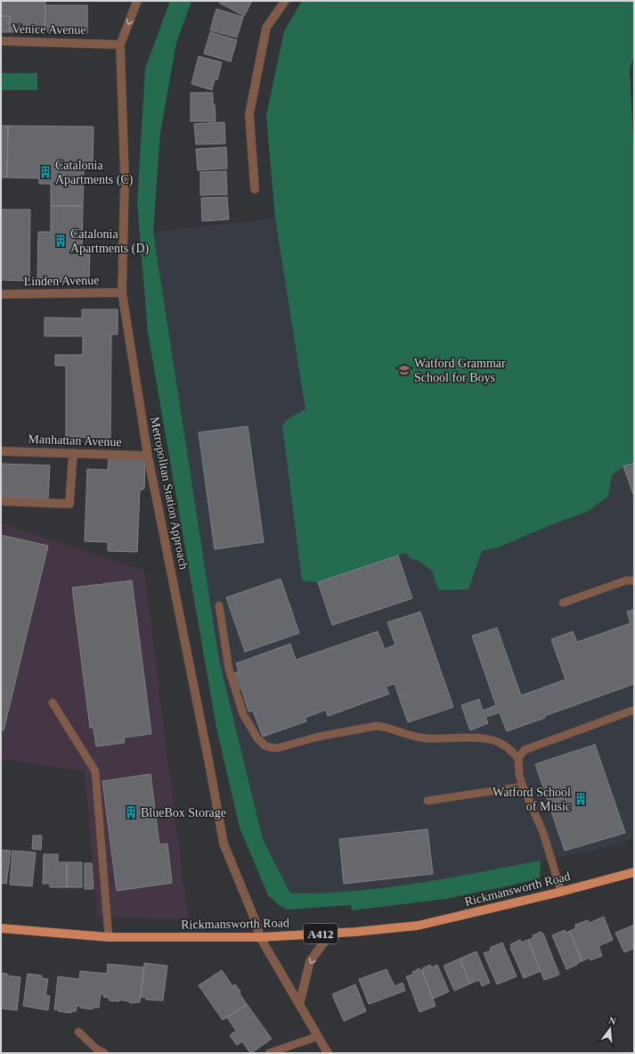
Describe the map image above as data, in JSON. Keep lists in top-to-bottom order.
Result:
{
  "streets": {
    "main road": ["Rickmansworth Road", "A412"],
    "street": [
      "Venice Avenue",
      "Linden Avenue",
      "Manhattan Avenue",
      "Metropolitan Station Approach"
    ]
  },
  "crossings": [
    ["Venice Avenue", "Metropolitan Station Approach"],
    ["Linden Avenue", "Metropolitan Station Approach"],
    ["Manhattan Avenue", "Metropolitan Station Approach"],
    ["Metropolitan Station Approach", "Rickmansworth Road"]
  ],
  "places": {
    "building": [
      "Catalonia Apartments (C)",
      "Catalonia Apartments (D)",
      "Watford School of Music",
      "BlueBox Storage"
    ],
    "school or university": ["Watford Grammar School for Boys"]
  },
  "north": "top"
}
